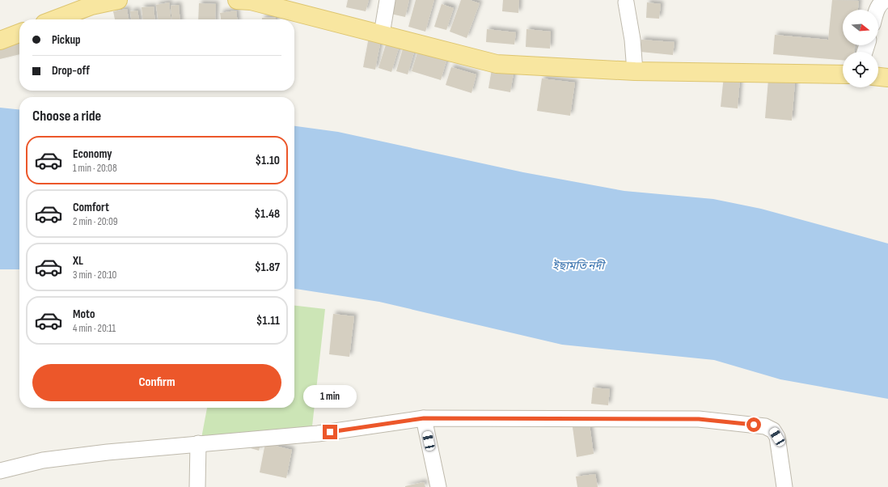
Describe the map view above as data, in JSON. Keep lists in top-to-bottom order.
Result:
{
  "water": ["ইছামতি নদী"],
  "north": "right",
  "page": {
    "banner": ["Pickup", "Drop-off"],
    "heading": "Choose a ride",
    "list": [
      {
        "name": "Economy",
        "note": "1 min · 20:08",
        "value": "$1.10"
      },
      {
        "name": "Comfort",
        "note": "2 min · 20:09",
        "value": "$1.48"
      },
      {
        "name": "XL",
        "note": "3 min · 20:10",
        "value": "$1.87"
      },
      {
        "name": "Moto",
        "note": "4 min · 20:11",
        "value": "$1.11"
      }
    ],
    "buttons": "Confirm",
    "bubble": "1 min"
  }
}
